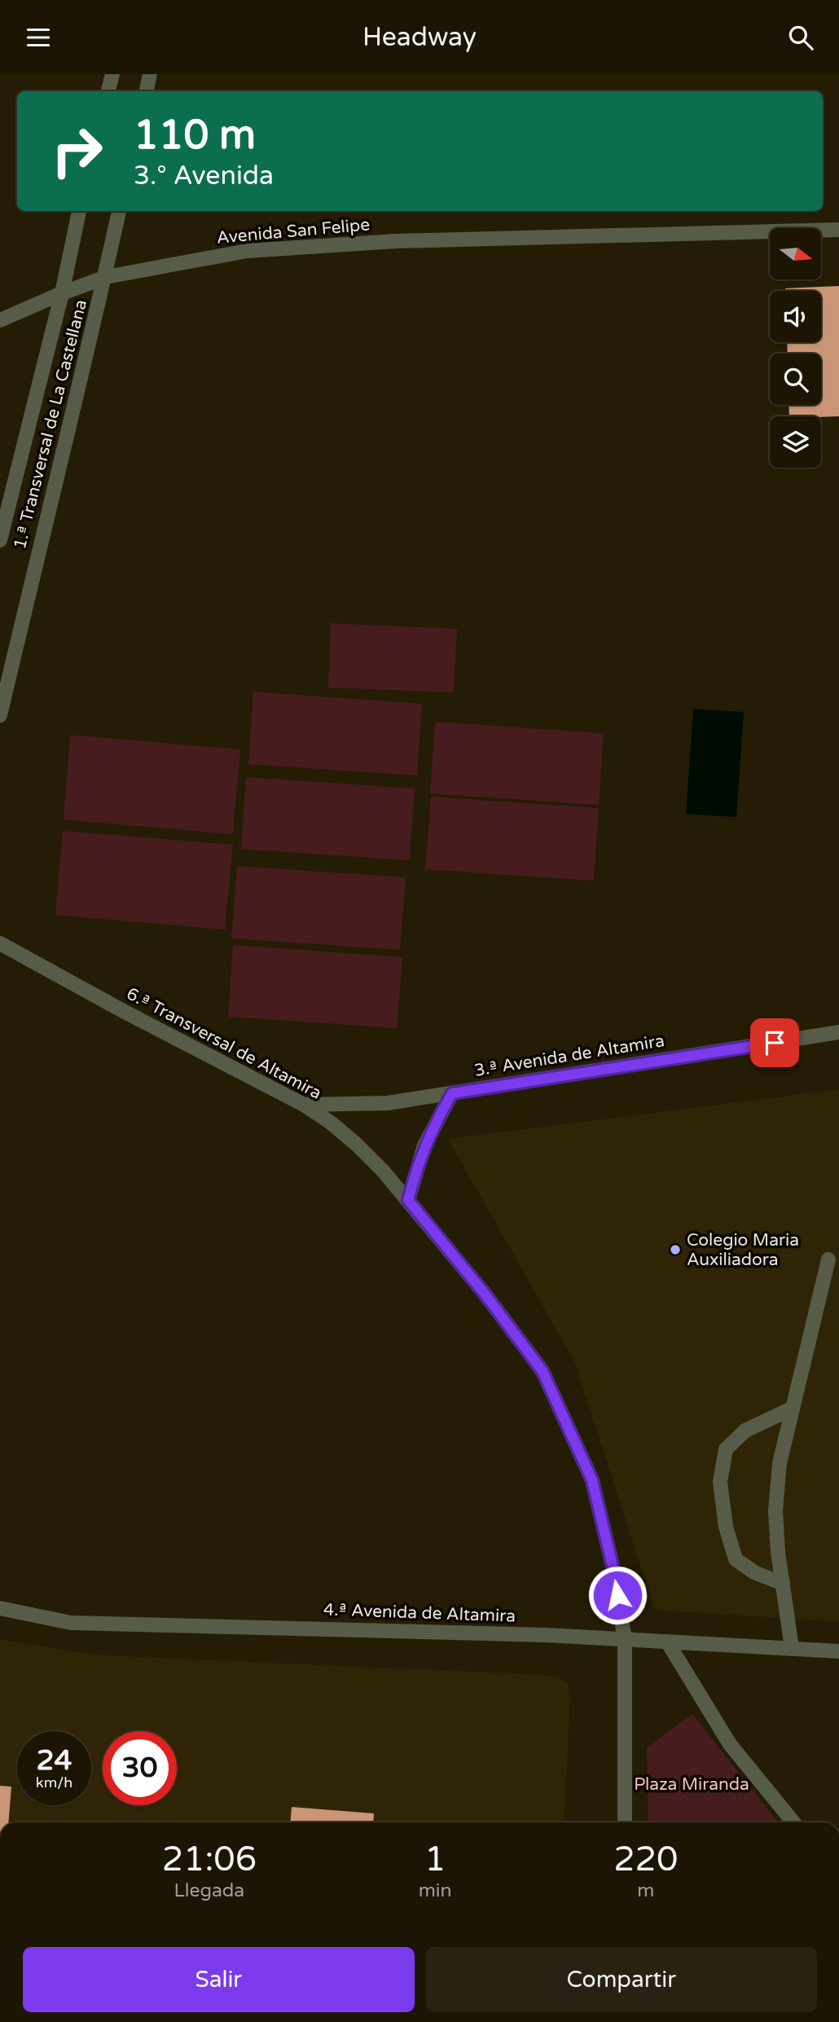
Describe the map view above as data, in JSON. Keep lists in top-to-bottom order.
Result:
{
  "streets": {
    "street": [
      "Avenida San Felipe",
      "1.ª Transversal de La Castellana",
      "6.ª Transversal de Altamira",
      "3.ª Avenida de Altamira",
      "4.ª Avenida de Altamira"
    ]
  },
  "crossings": [
    ["Avenida San Felipe", "1.ª Transversal de La Castellana"],
    ["6.ª Transversal de Altamira", "3.ª Avenida de Altamira"],
    ["6.ª Transversal de Altamira", "4.ª Avenida de Altamira"]
  ],
  "parks": ["Plaza Miranda"],
  "places": ["Colegio Maria Auxiliadora"],
  "north": "right",
  "page": {
    "header": "Headway",
    "turn": ["110 m", "3.° Avenida"],
    "speed": "24 km/h",
    "limit": "30",
    "eta": [
      "21:06",
      "Llegada",
      "1",
      "min",
      "220",
      "m"
    ],
    "buttons": ["Salir", "Compartir"]
  }
}
